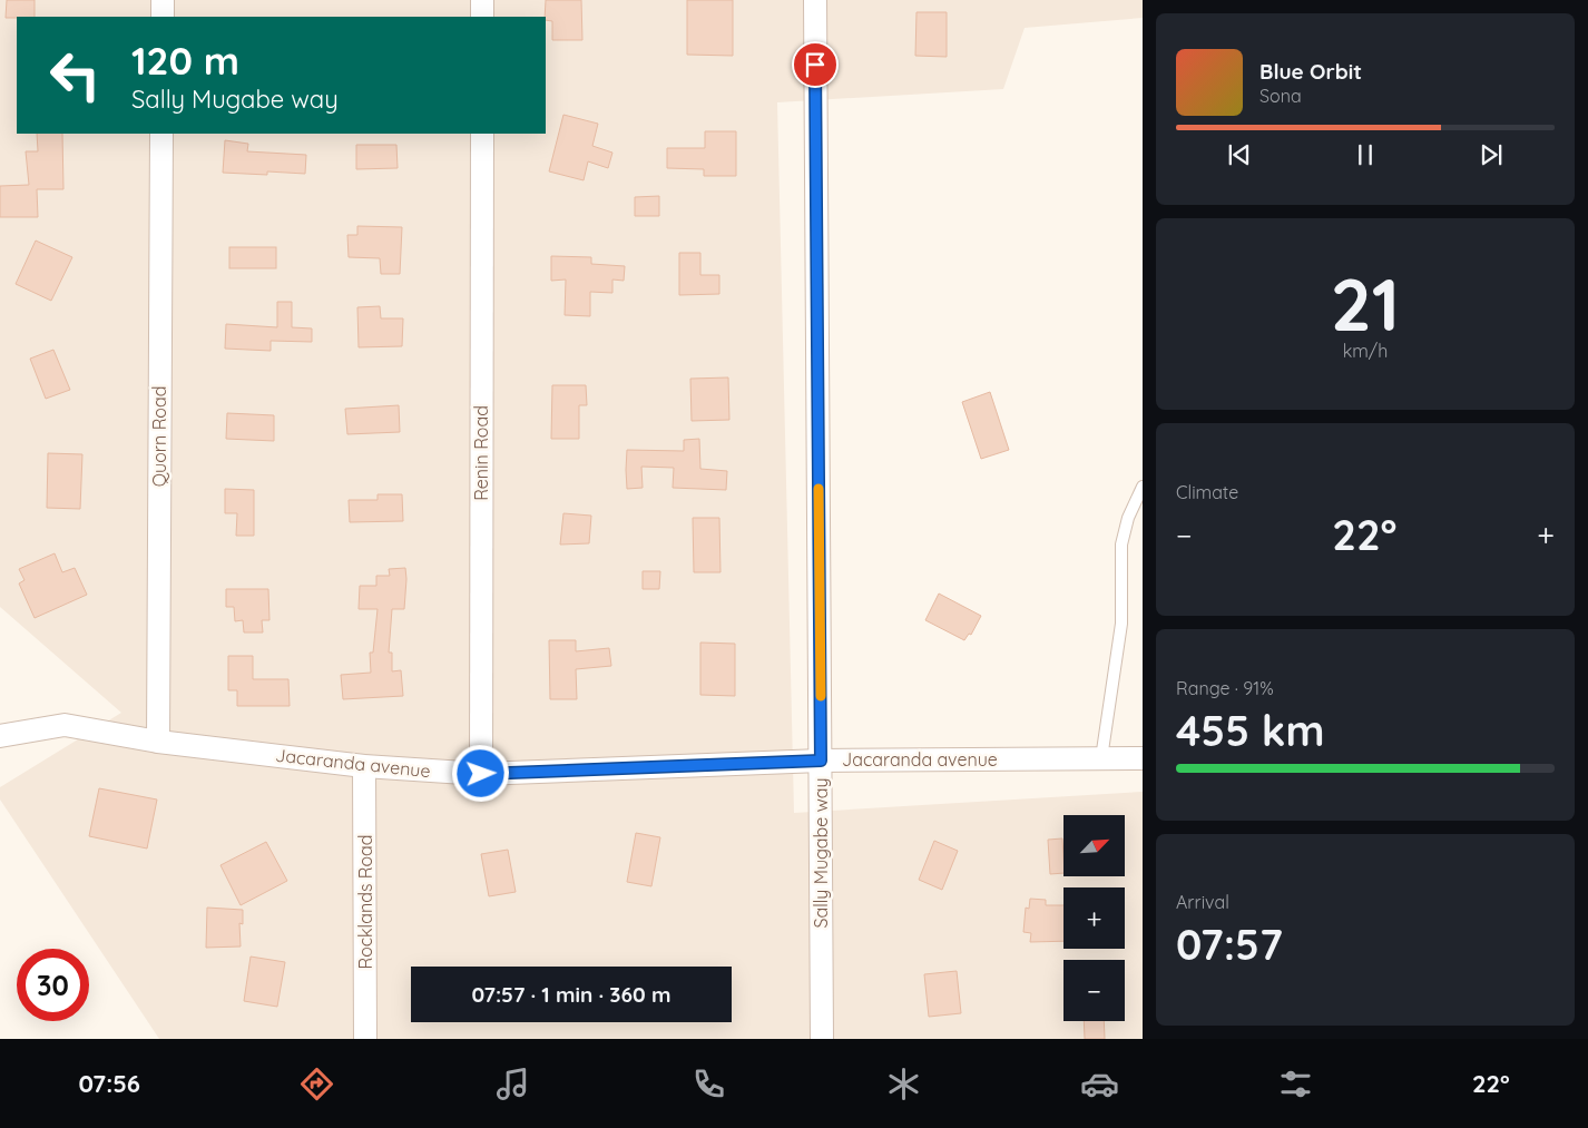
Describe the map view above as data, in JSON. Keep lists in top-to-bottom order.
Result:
{
  "streets": {
    "street": [
      "Quorn Road",
      "Renin Road",
      "Jacaranda avenue",
      "Sally Mugabe way",
      "Rocklands Road"
    ]
  },
  "crossings": [
    ["Quorn Road", "Jacaranda avenue"],
    ["Renin Road", "Jacaranda avenue"],
    ["Jacaranda avenue", "Sally Mugabe way"],
    ["Jacaranda avenue", "Rocklands Road"]
  ],
  "north": "top right",
  "page": {
    "turn": ["120 m", "Sally Mugabe way"],
    "song": ["Blue Orbit", "Sona"],
    "tile": [
      ["21", "km/h"],
      "Climate",
      ["Range · 91%", "455 km"],
      ["Arrival", "07:57"]
    ],
    "heat": ["−", "22°", "+"],
    "map_buttons": ["+", "−"],
    "limit": "30",
    "trip": "07:57 · 1 min · 360 m",
    "tabs": ["07:56", "22°"]
  }
}
